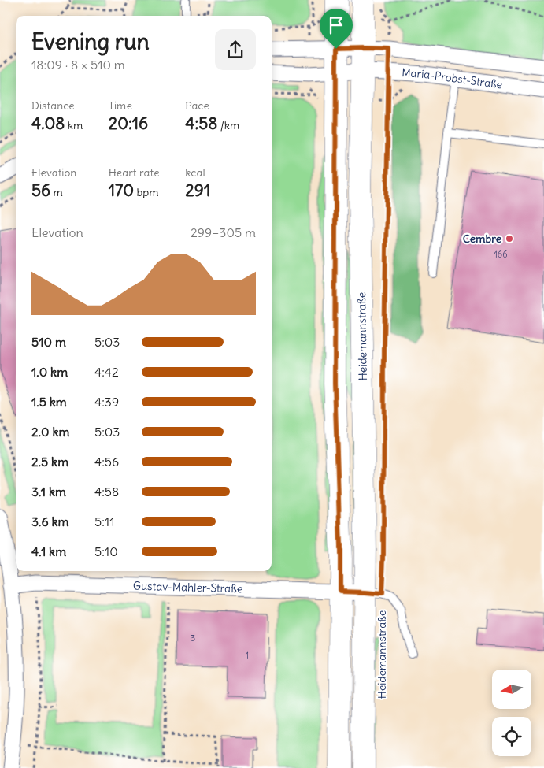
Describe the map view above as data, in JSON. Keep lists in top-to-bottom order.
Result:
{
  "streets": {
    "main road": ["Heidemannstraße"],
    "street": ["Maria-Probst-Straße", "Gustav-Mahler-Straße"]
  },
  "crossings": [
    ["Maria-Probst-Straße", "Heidemannstraße"],
    ["Heidemannstraße", "Gustav-Mahler-Straße"]
  ],
  "places": ["Cembre"],
  "house_numbers": ["166", "3", "1"],
  "north": "left",
  "page": {
    "heading": ["Evening run", "18:09 · 8 × 510 m"],
    "stats": [
      ["Distance", "4.08 km"],
      ["Time", "20:16"],
      ["Pace", "4:58 /km"],
      ["Elevation", "56 m"],
      ["Heart rate", "170 bpm"],
      ["kcal", "291"]
    ],
    "chart": ["Elevation", "299–305 m"],
    "list": [
      {
        "name": "510 m",
        "note": "5:03"
      },
      {
        "name": "1.0 km",
        "note": "4:42"
      },
      {
        "name": "1.5 km",
        "note": "4:39"
      },
      {
        "name": "2.0 km",
        "note": "5:03"
      },
      {
        "name": "2.5 km",
        "note": "4:56"
      },
      {
        "name": "3.1 km",
        "note": "4:58"
      },
      {
        "name": "3.6 km",
        "note": "5:11"
      },
      {
        "name": "4.1 km",
        "note": "5:10"
      }
    ]
  }
}
